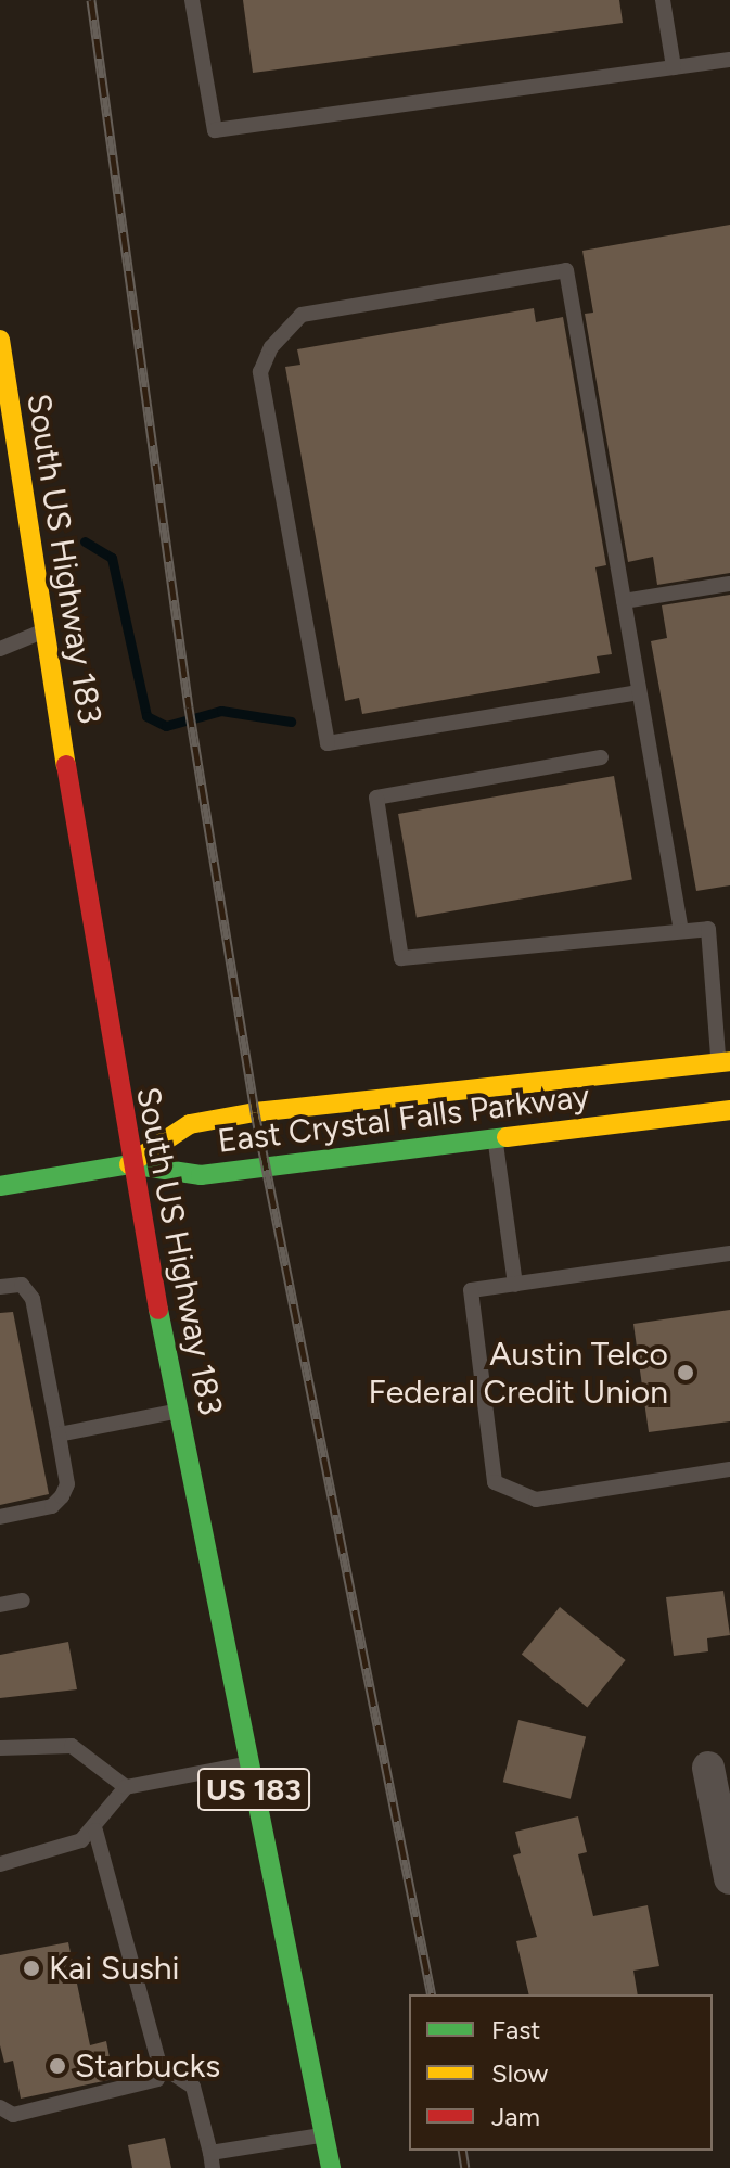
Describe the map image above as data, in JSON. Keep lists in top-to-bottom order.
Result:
{
  "streets": {
    "main road": ["South US Highway 183", "East Crystal Falls Parkway", "US 183"]
  },
  "crossings": [
    ["South US Highway 183", "East Crystal Falls Parkway"]
  ],
  "places": ["Austin Telco Federal Credit Union", "Kai Sushi", "Starbucks"],
  "legend": ["Fast", "Slow", "Jam"]
}
